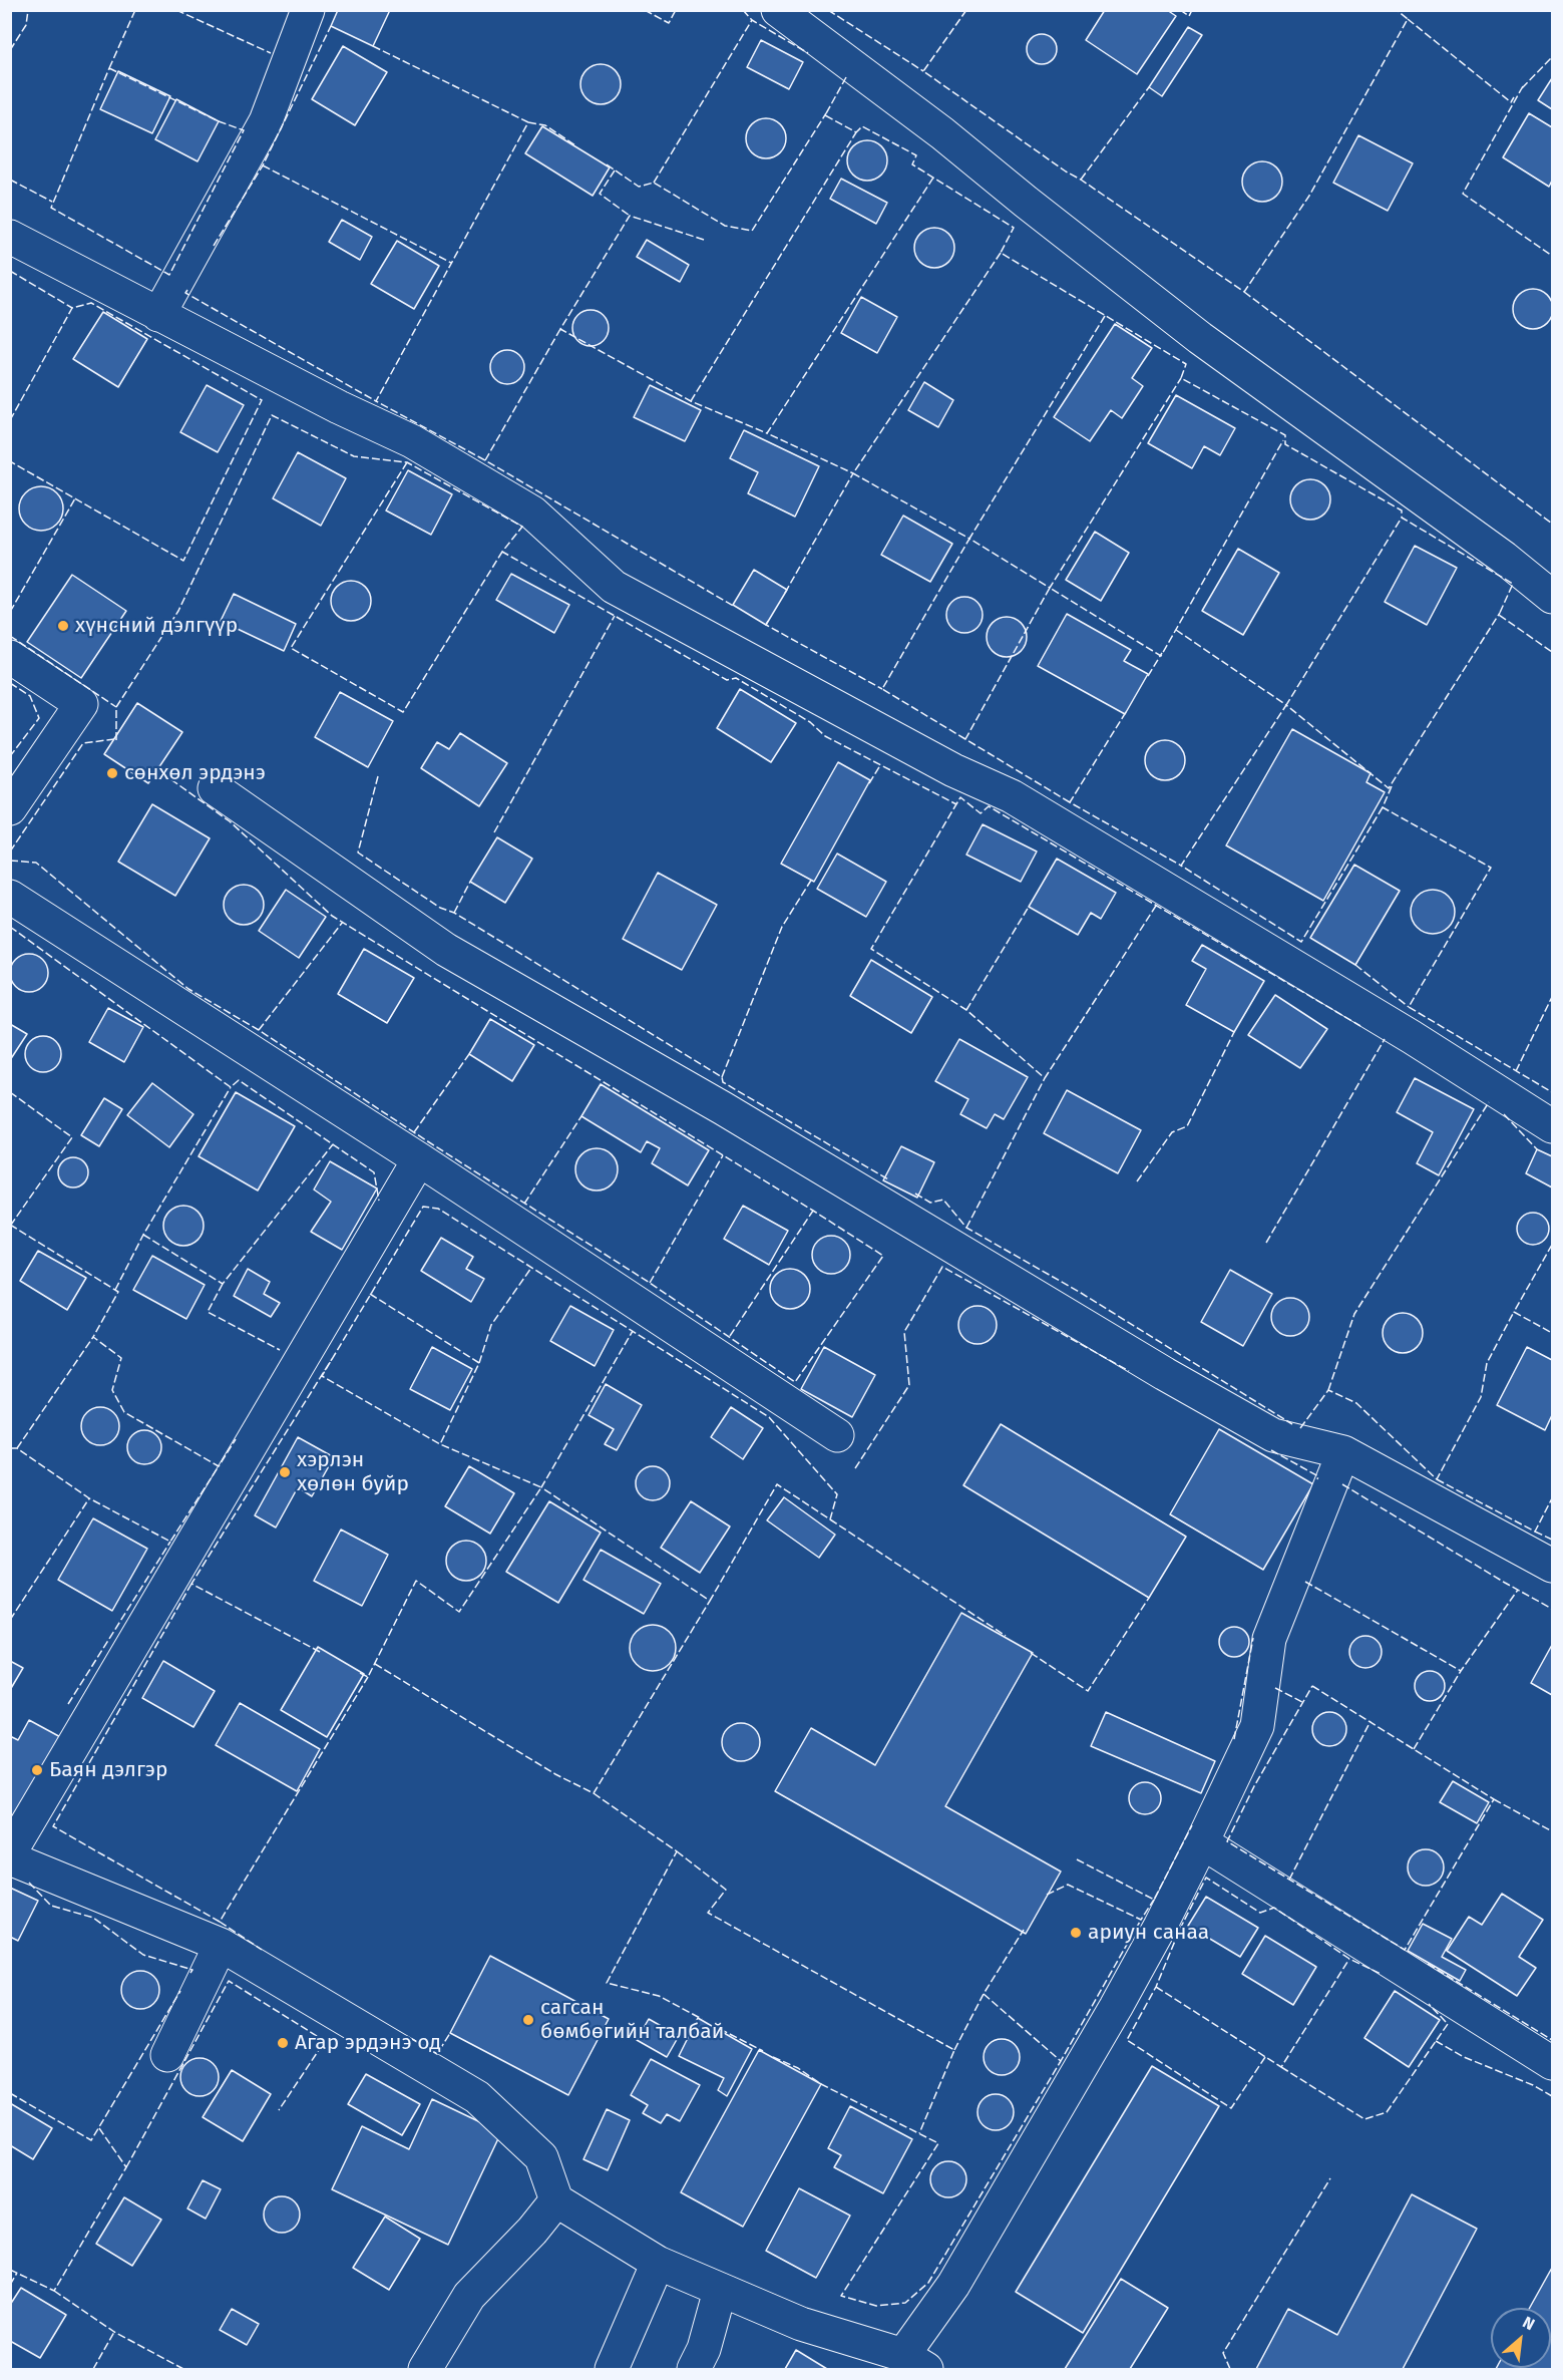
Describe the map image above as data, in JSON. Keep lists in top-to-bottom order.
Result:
{
  "places": [
    "хүнсний дэлгүүр",
    "сөнхөл эрдэнэ",
    "хэрлэн хөлөн буйр",
    "Баян дэлгэр",
    "ариун санаа",
    "сагсан бөмбөгийн талбай",
    "Агар эрдэнэ од"
  ],
  "north": "top right"
}
